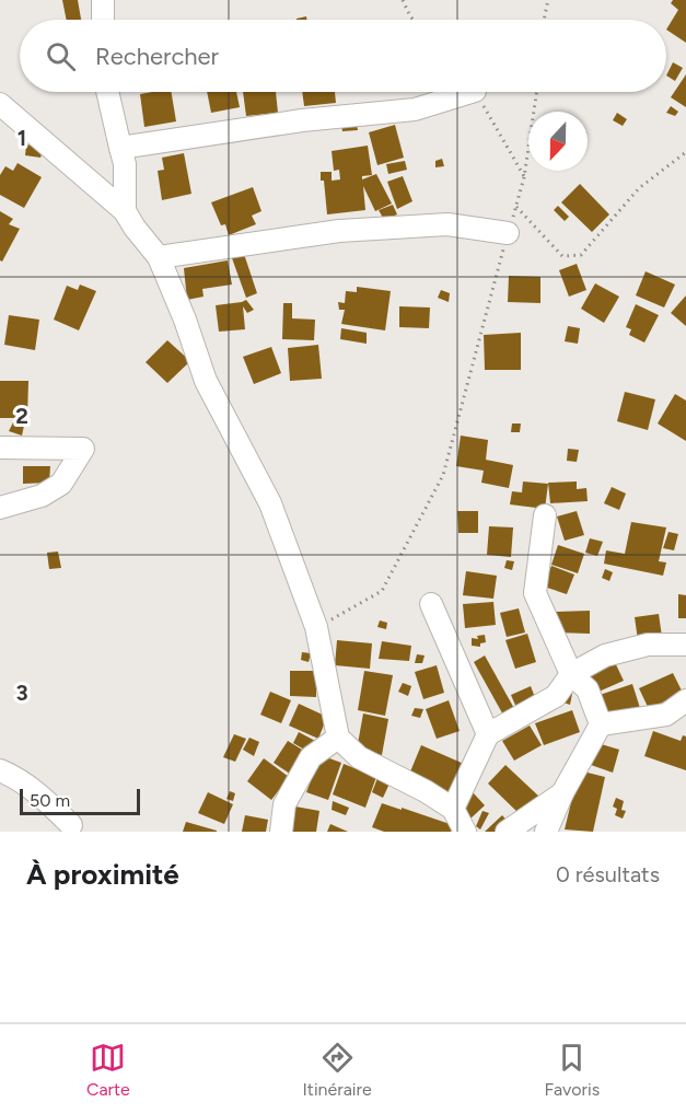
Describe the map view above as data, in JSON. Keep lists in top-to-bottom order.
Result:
{
  "scale_bar": "50 m",
  "north": "bottom",
  "page": {
    "search": "Rechercher",
    "scale": "50 m",
    "heading": ["À proximité", "0 résultats"],
    "nav": ["Carte", "Itinéraire", "Favoris"]
  },
  "grid": {
    "rows": ["1", "2", "3"]
  }
}
